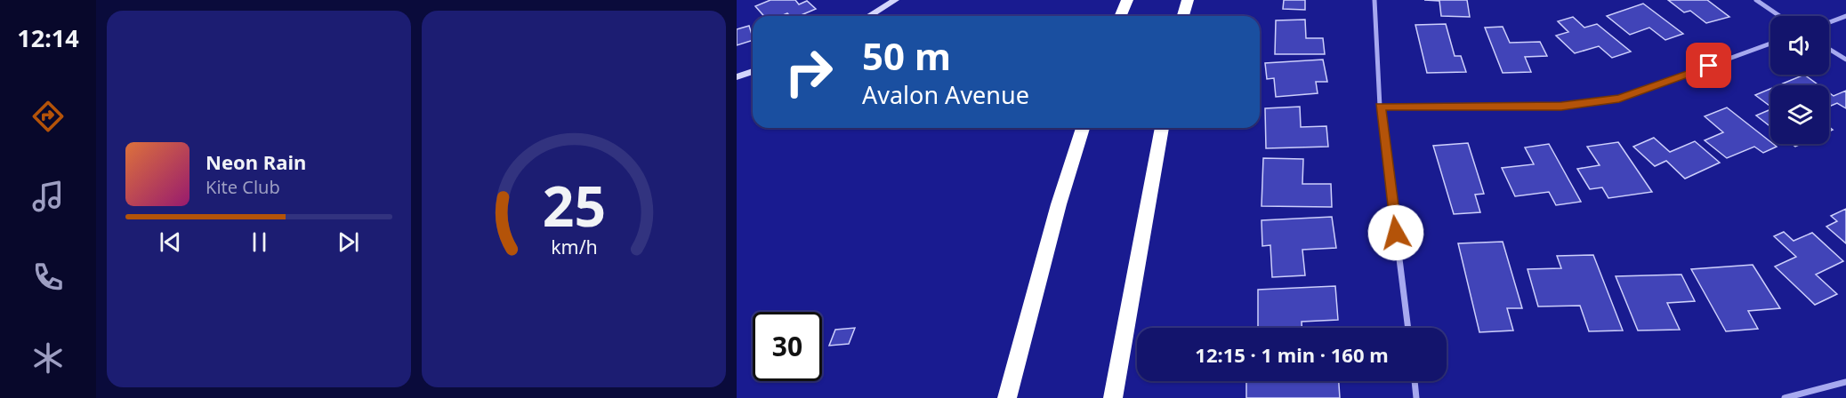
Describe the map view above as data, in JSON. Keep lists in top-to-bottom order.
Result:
{
  "page": {
    "tabs": "12:14",
    "turn": ["50 m", "Avalon Avenue"],
    "song": ["Neon Rain", "Kite Club"],
    "limit": "30",
    "trip": "12:15 · 1 min · 160 m",
    "gauge": ["25", "km/h"]
  }
}
